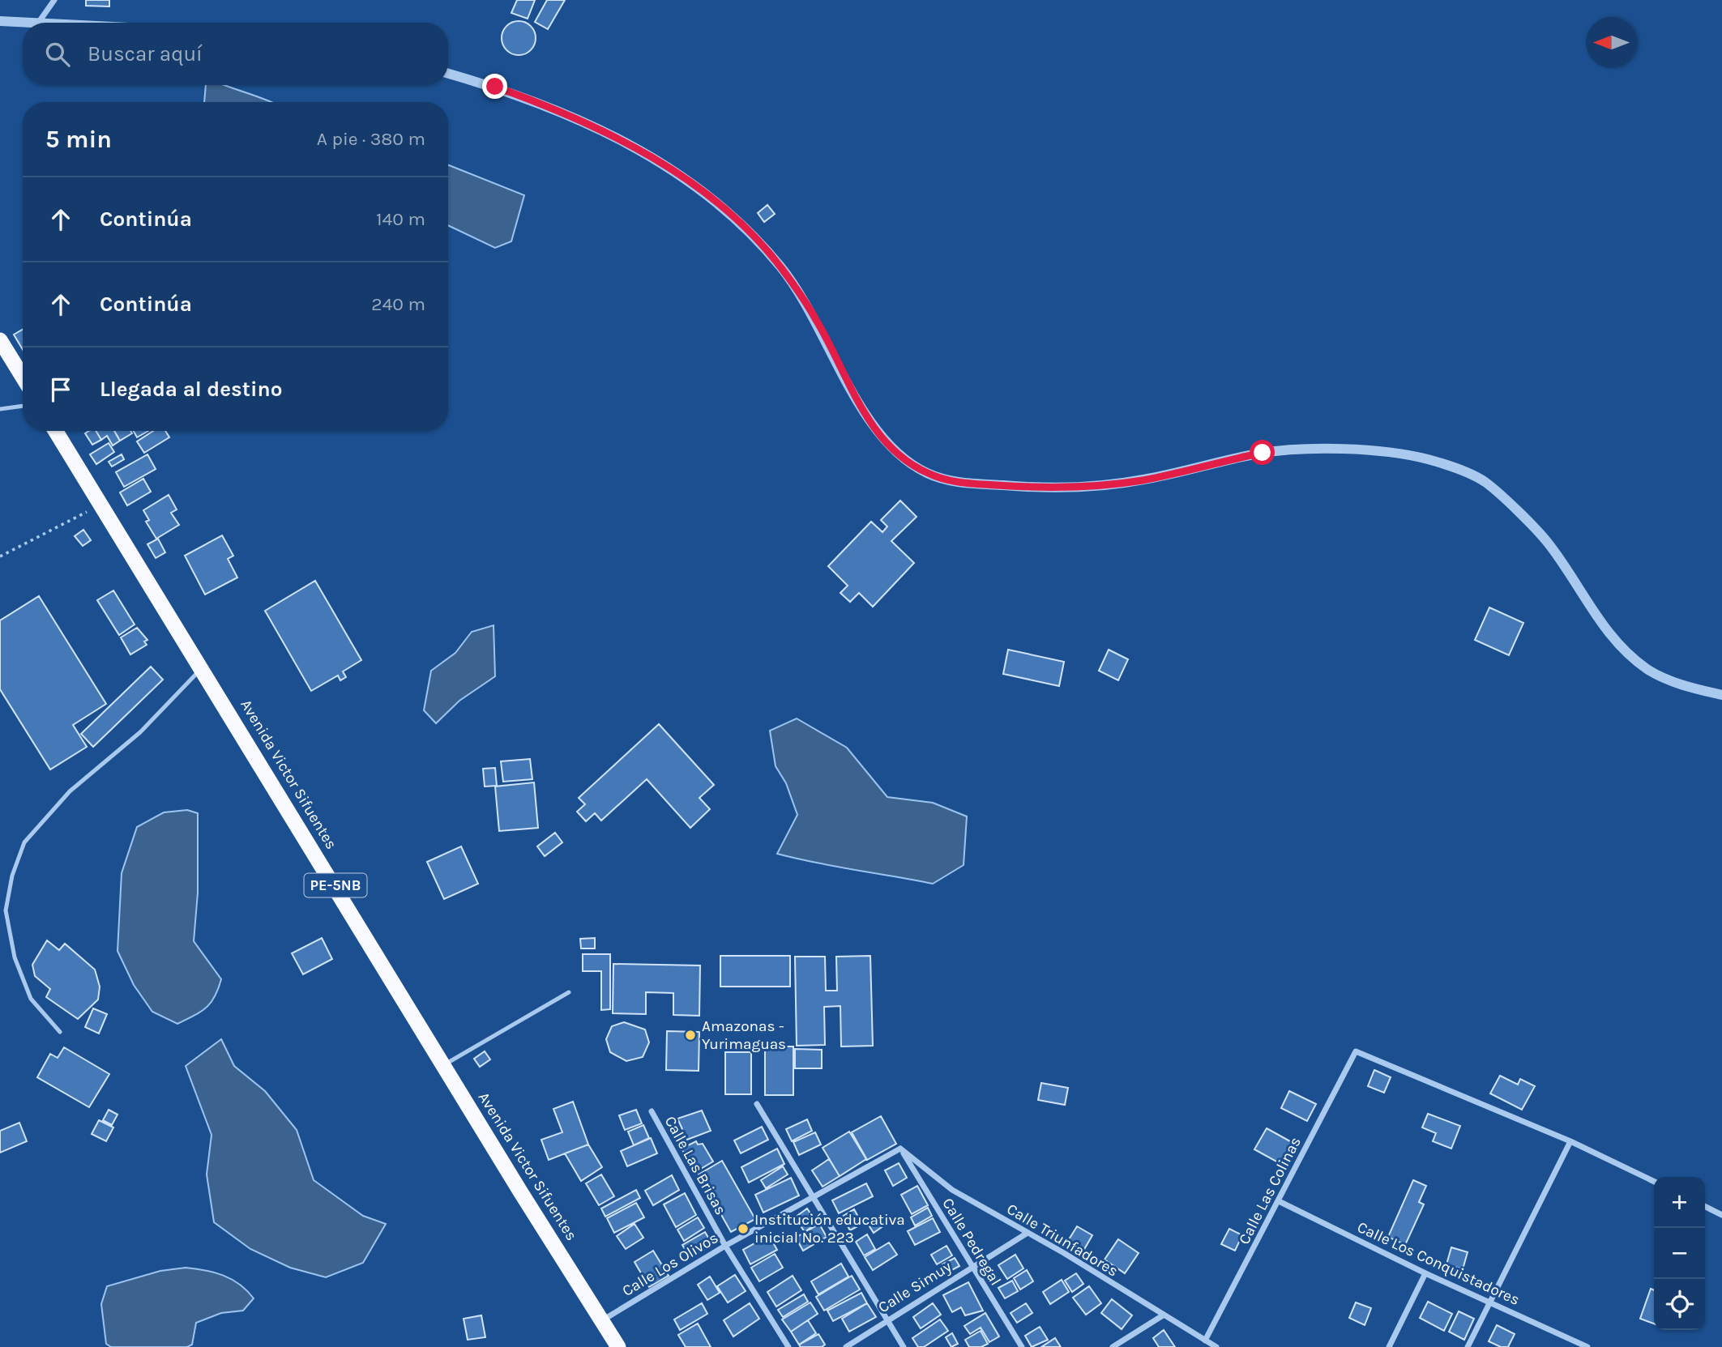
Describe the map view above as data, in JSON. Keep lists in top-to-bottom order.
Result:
{
  "streets": {
    "highway": ["Avenida Victor Sifuentes", "PE-5NB"],
    "street": [
      "Calle Las Brisas",
      "Calle Las Colinas",
      "Calle Triunfadores",
      "Calle Pedregal",
      "Calle Los Conquistadores",
      "Calle Los Olivos",
      "Calle Simuy"
    ]
  },
  "crossings": [
    ["Avenida Victor Sifuentes", "Calle Los Olivos"],
    ["Calle Las Brisas", "Calle Los Olivos"],
    ["Calle Las Colinas", "Calle Triunfadores"],
    ["Calle Las Colinas", "Calle Los Conquistadores"],
    ["Calle Triunfadores", "Calle Pedregal"],
    ["Calle Triunfadores", "Calle Los Olivos"],
    ["Calle Triunfadores", "Calle Simuy"],
    ["Calle Pedregal", "Calle Los Olivos"],
    ["Calle Pedregal", "Calle Simuy"]
  ],
  "places": ["Amazonas - Yurimaguas", "Institución educativa inicial No. 223"],
  "north": "left",
  "page": {
    "search": "Buscar aquí",
    "heading": ["5 min", "A pie · 380 m"],
    "list": [
      ["Continúa", "140 m"],
      ["Continúa", "240 m"],
      "Llegada al destino"
    ],
    "map_buttons": ["+", "−"]
  }
}
